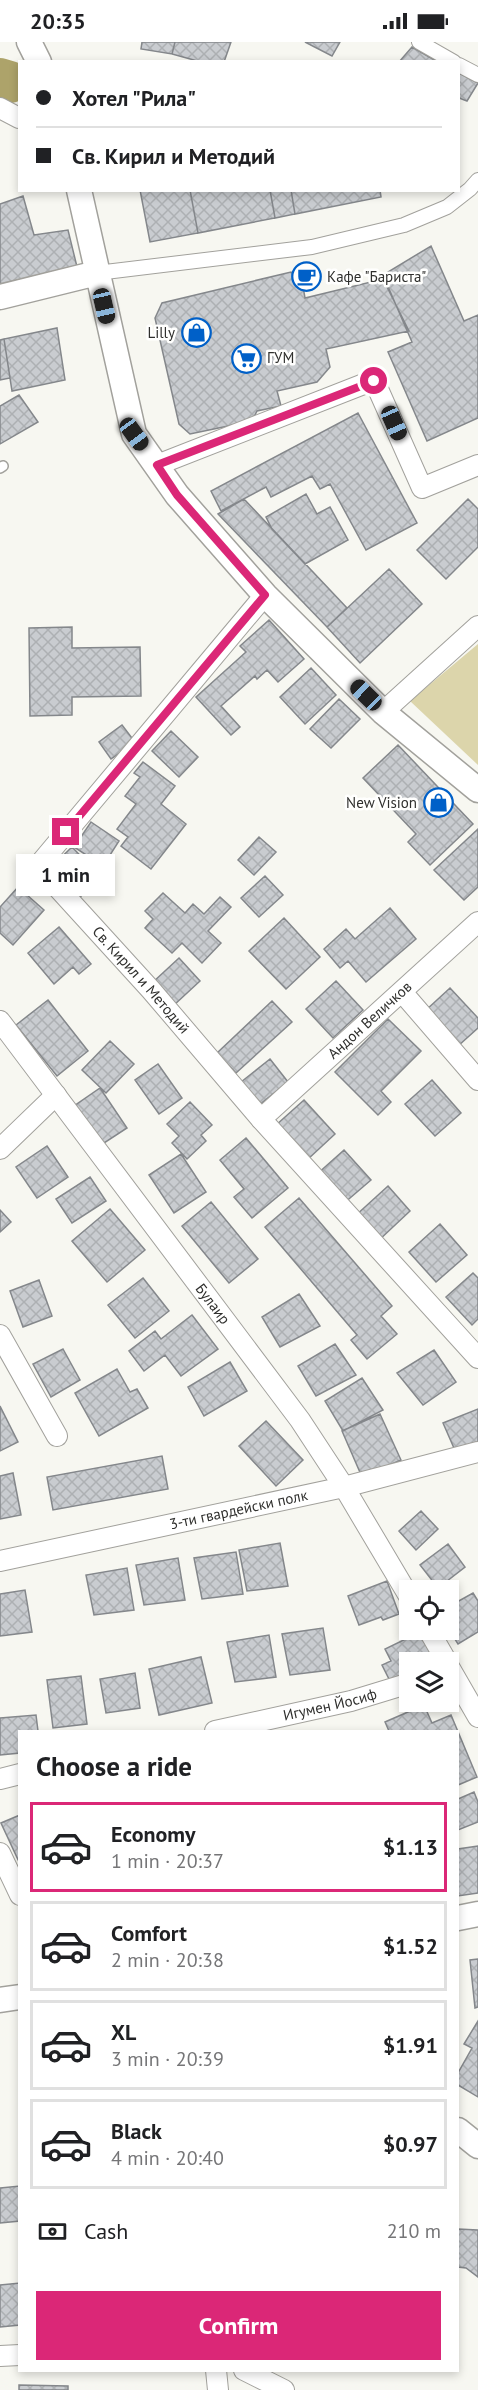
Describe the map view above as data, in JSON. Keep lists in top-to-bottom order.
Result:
{
  "streets": {
    "street": [
      "Св. Кирил и Методий",
      "Андон Величков",
      "Булаир",
      "3-ти гвардейски полк",
      "Игумен Йосиф"
    ]
  },
  "crossings": [
    ["Св. Кирил и Методий", "Андон Величков"],
    ["Булаир", "3-ти гвардейски полк"]
  ],
  "places": {
    "cafe": ["Кафе \"Бариста\""],
    "shop": ["Lilly", "New Vision"],
    "supermarket": ["ГУМ"]
  },
  "page": {
    "status": "20:35",
    "banner": ["Хотел \"Рила\"", "Св. Кирил и Методий"],
    "bubble": "1 min",
    "heading": "Choose a ride",
    "list": [
      {
        "name": "Economy",
        "note": "1 min · 20:37",
        "value": "$1.13"
      },
      {
        "name": "Comfort",
        "note": "2 min · 20:38",
        "value": "$1.52"
      },
      {
        "name": "XL",
        "note": "3 min · 20:39",
        "value": "$1.91"
      },
      {
        "name": "Black",
        "note": "4 min · 20:40",
        "value": "$0.97"
      }
    ],
    "pay": ["Cash", "210 m"],
    "buttons": "Confirm"
  }
}
